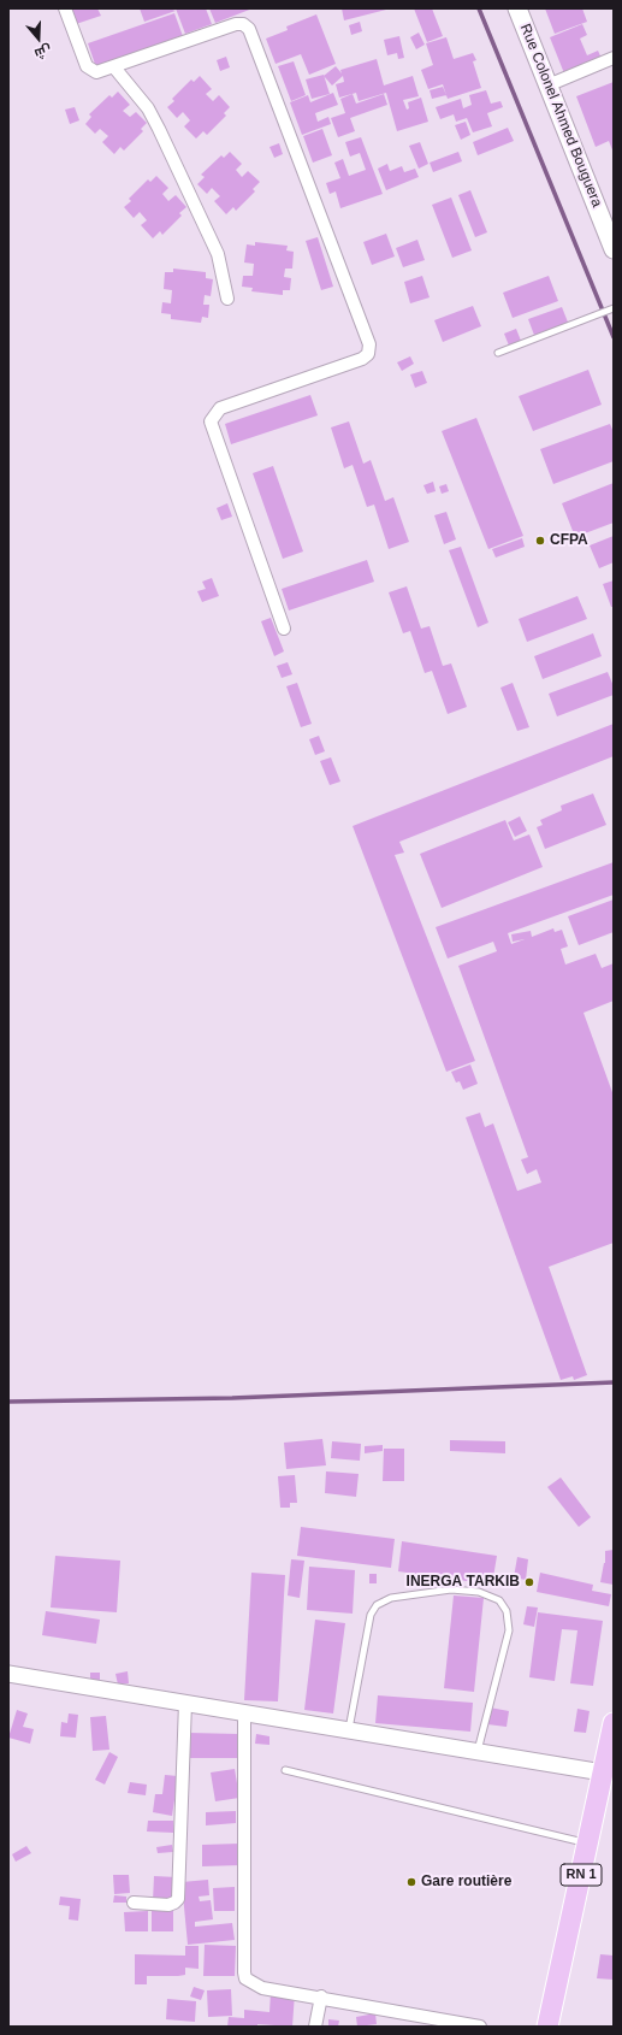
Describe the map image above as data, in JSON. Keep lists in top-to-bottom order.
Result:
{
  "streets": {
    "main road": ["Rue Colonel Ahmed Bouguera", "RN 1"]
  },
  "places": ["CFPA", "INERGA TARKIB", "Gare routière"],
  "north": "bottom"
}
